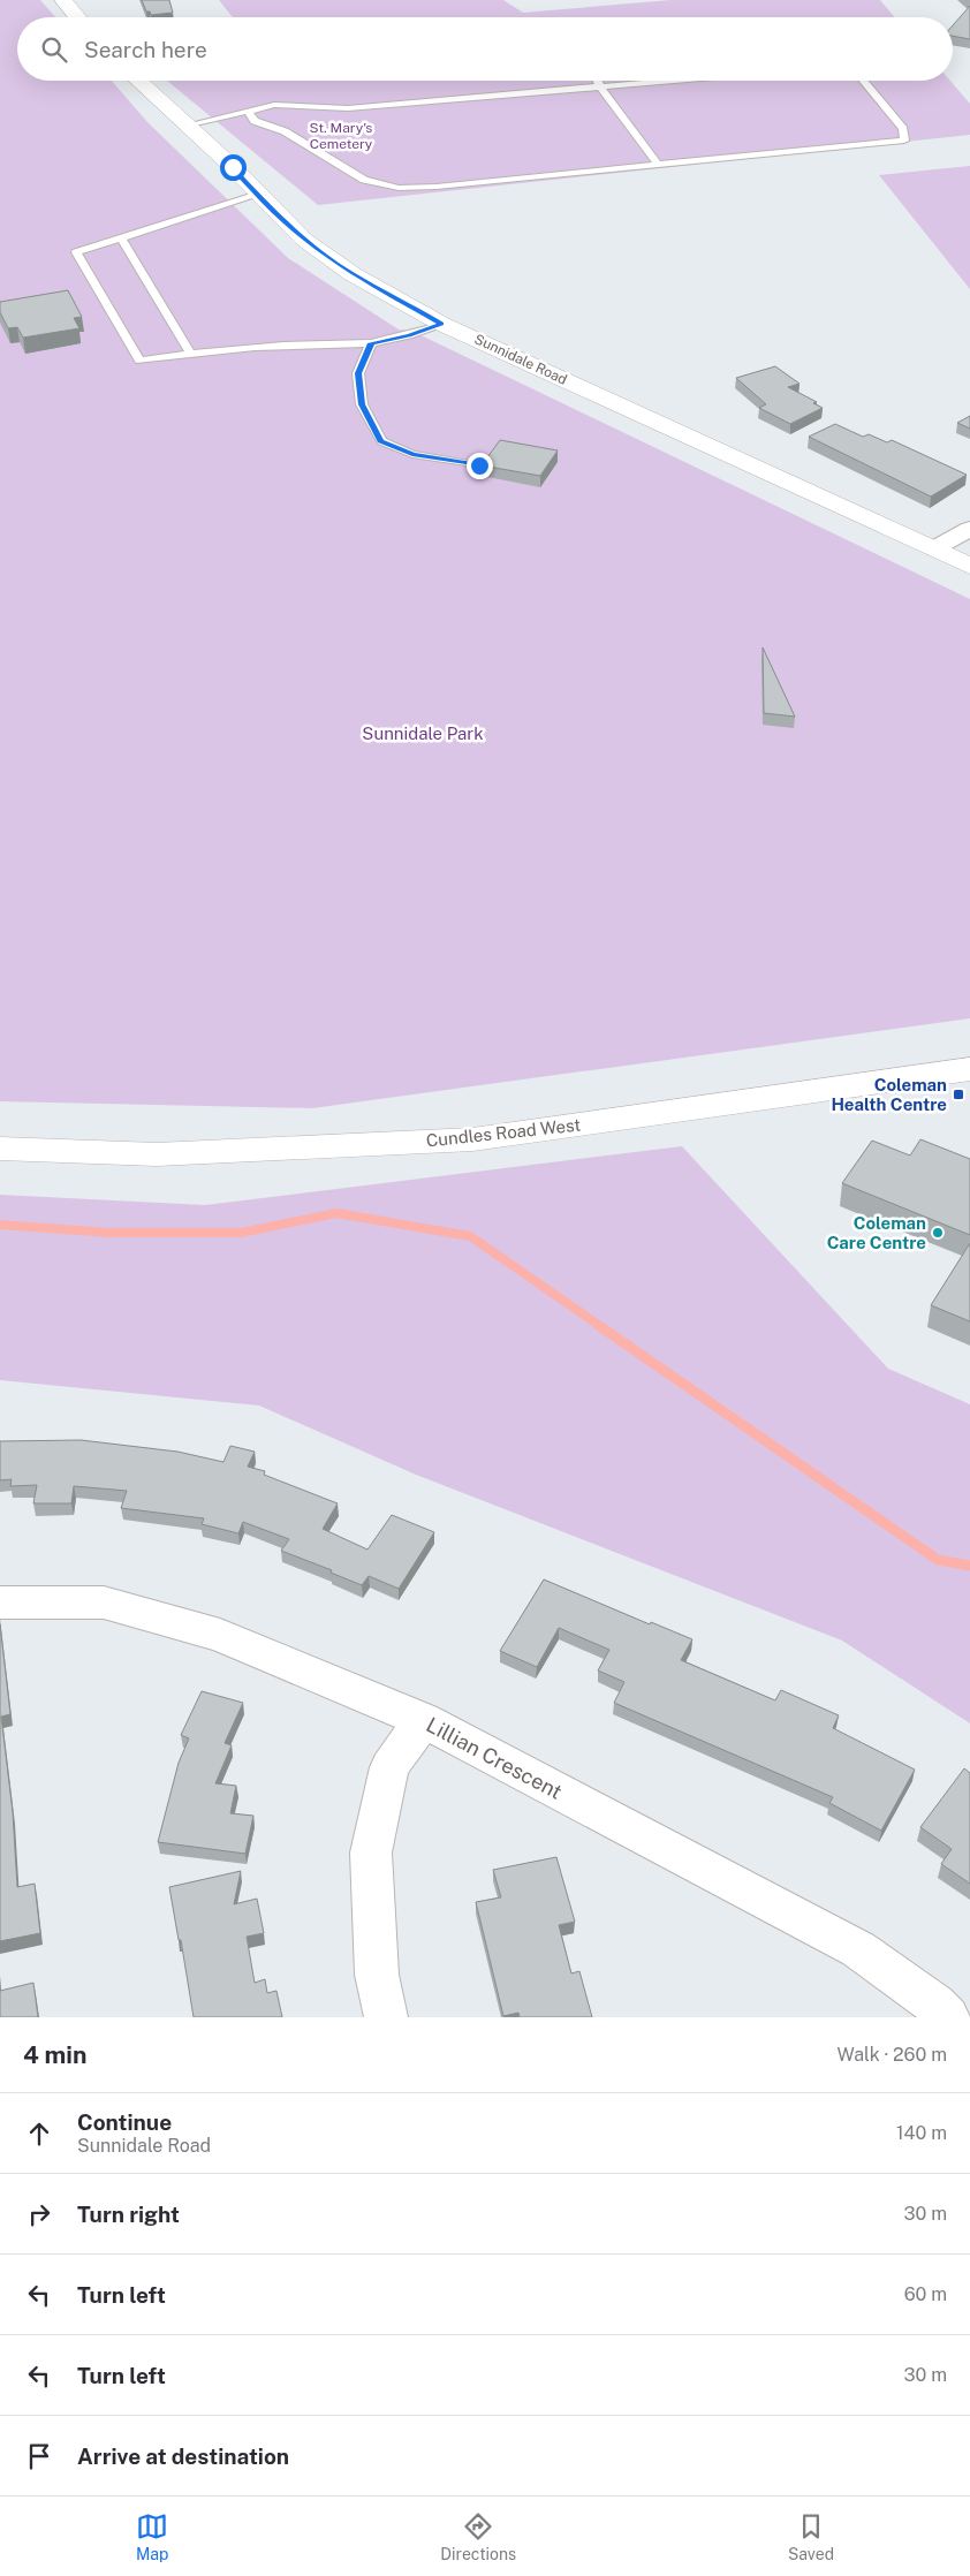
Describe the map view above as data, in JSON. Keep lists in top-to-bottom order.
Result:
{
  "streets": {
    "main road": ["Sunnidale Road", "Cundles Road West"],
    "street": ["Lillian Crescent"]
  },
  "parks": ["St. Mary's Cemetery", "Sunnidale Park"],
  "places": {
    "transit": ["Coleman Health Centre"],
    "other": ["Coleman Care Centre"]
  },
  "page": {
    "search": "Search here",
    "heading": ["4 min", "Walk · 260 m"],
    "list": [
      ["Continue", "Sunnidale Road", "140 m"],
      ["Turn right", "30 m"],
      ["Turn left", "60 m"],
      ["Turn left", "30 m"],
      "Arrive at destination"
    ],
    "nav": ["Map", "Directions", "Saved"]
  }
}
